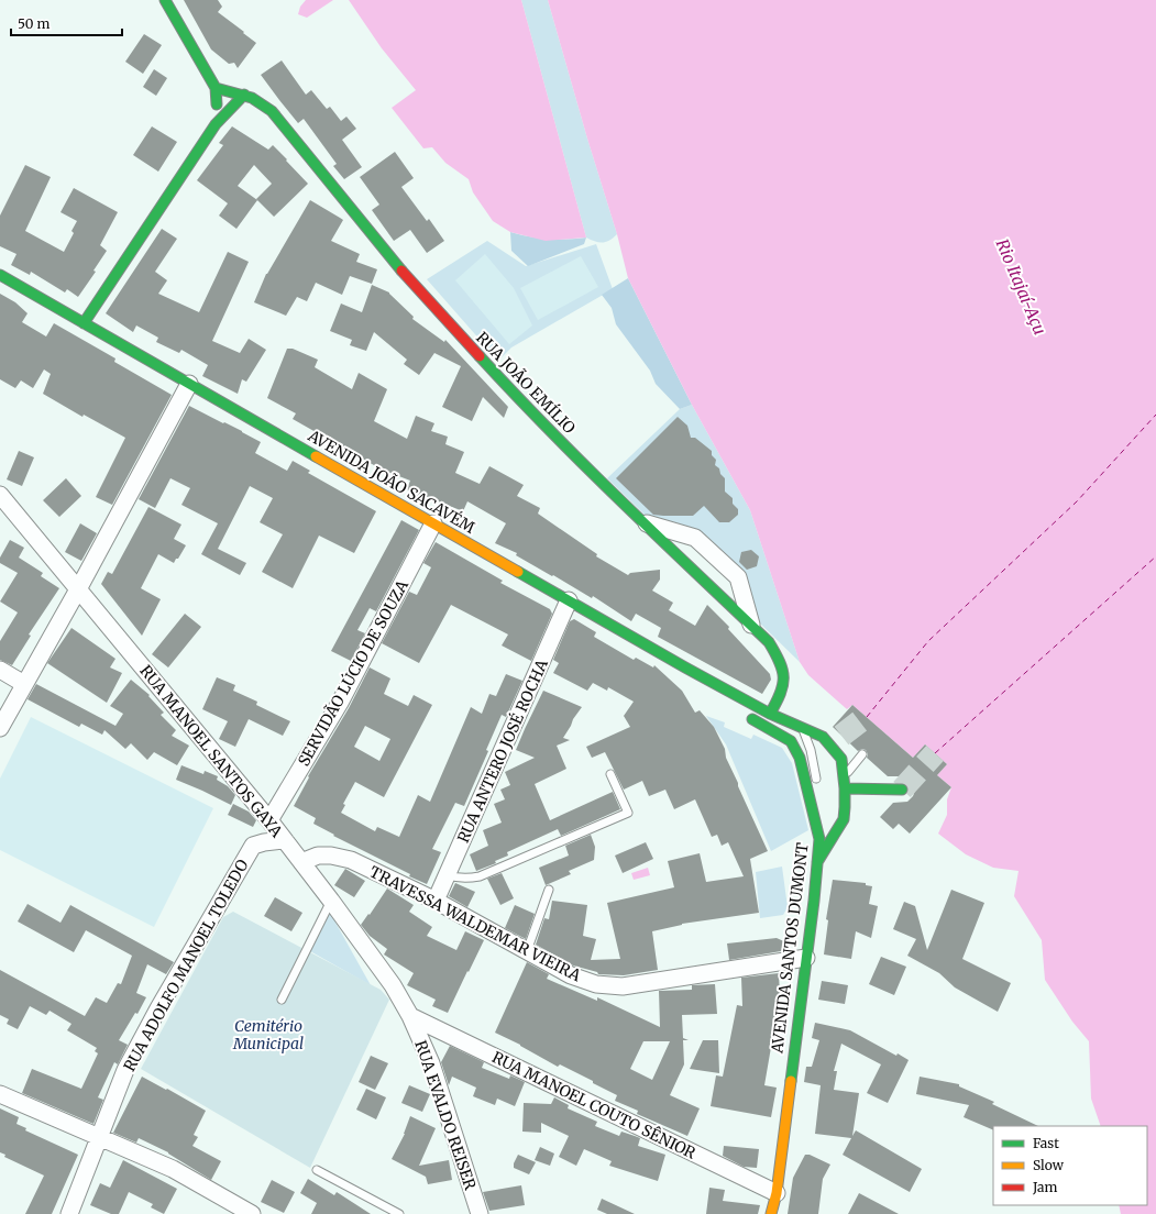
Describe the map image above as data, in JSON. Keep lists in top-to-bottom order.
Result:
{
  "streets": {
    "main road": ["RUA JOÃO EMÍLIO", "AVENIDA JOÃO SACAVÉM", "AVENIDA SANTOS DUMONT"],
    "street": [
      "SERVIDÃO LÚCIO DE SOUZA",
      "RUA MANOEL SANTOS GAYA",
      "RUA ANTERO JOSÉ ROCHA",
      "TRAVESSA WALDEMAR VIEIRA",
      "RUA ADOLFO MANOEL TOLEDO",
      "RUA MANOEL COUTO SÊNIOR",
      "RUA EVALDO REISER"
    ]
  },
  "crossings": [
    ["RUA JOÃO EMÍLIO", "AVENIDA JOÃO SACAVÉM"],
    ["AVENIDA JOÃO SACAVÉM", "SERVIDÃO LÚCIO DE SOUZA"],
    ["AVENIDA JOÃO SACAVÉM", "RUA ANTERO JOSÉ ROCHA"],
    ["AVENIDA JOÃO SACAVÉM", "AVENIDA SANTOS DUMONT"],
    ["SERVIDÃO LÚCIO DE SOUZA", "RUA MANOEL SANTOS GAYA"],
    ["RUA MANOEL SANTOS GAYA", "TRAVESSA WALDEMAR VIEIRA"],
    ["RUA MANOEL SANTOS GAYA", "RUA ADOLFO MANOEL TOLEDO"],
    ["RUA MANOEL SANTOS GAYA", "RUA MANOEL COUTO SÊNIOR"],
    ["RUA MANOEL SANTOS GAYA", "RUA EVALDO REISER"],
    ["RUA ANTERO JOSÉ ROCHA", "TRAVESSA WALDEMAR VIEIRA"],
    ["TRAVESSA WALDEMAR VIEIRA", "AVENIDA SANTOS DUMONT"],
    ["AVENIDA SANTOS DUMONT", "RUA MANOEL COUTO SÊNIOR"],
    ["RUA MANOEL COUTO SÊNIOR", "RUA EVALDO REISER"]
  ],
  "water": ["Rio Itajaí-Açu"],
  "parks": ["Cemitério Municipal"],
  "legend": ["Fast", "Slow", "Jam"],
  "scale_bar": "50 m"
}
